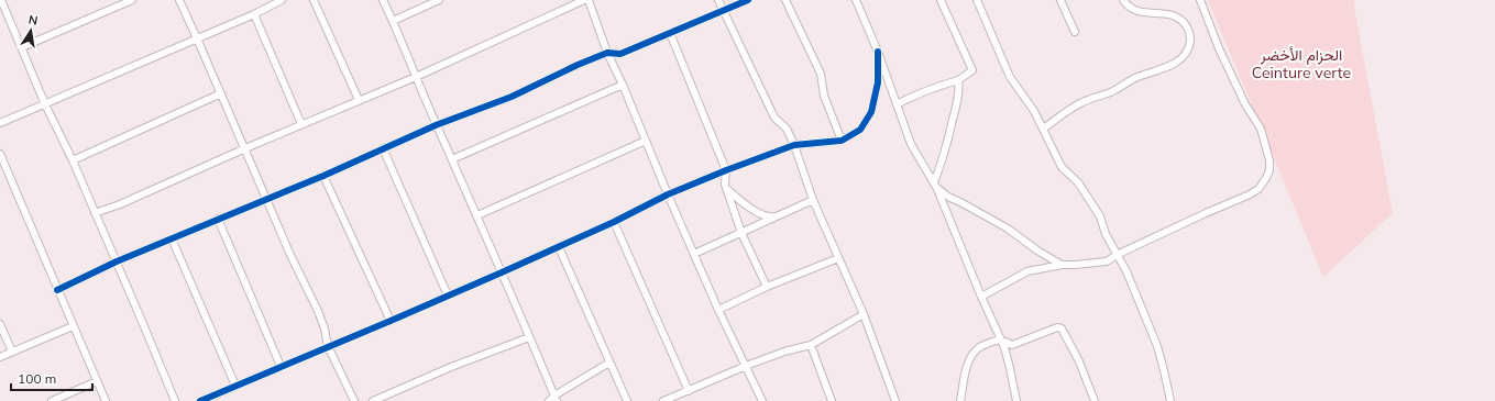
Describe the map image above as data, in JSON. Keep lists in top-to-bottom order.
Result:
{
  "parks": ["الحزام الأخضر Ceinture verte"],
  "scale_bar": "100 m",
  "north": "top"
}
